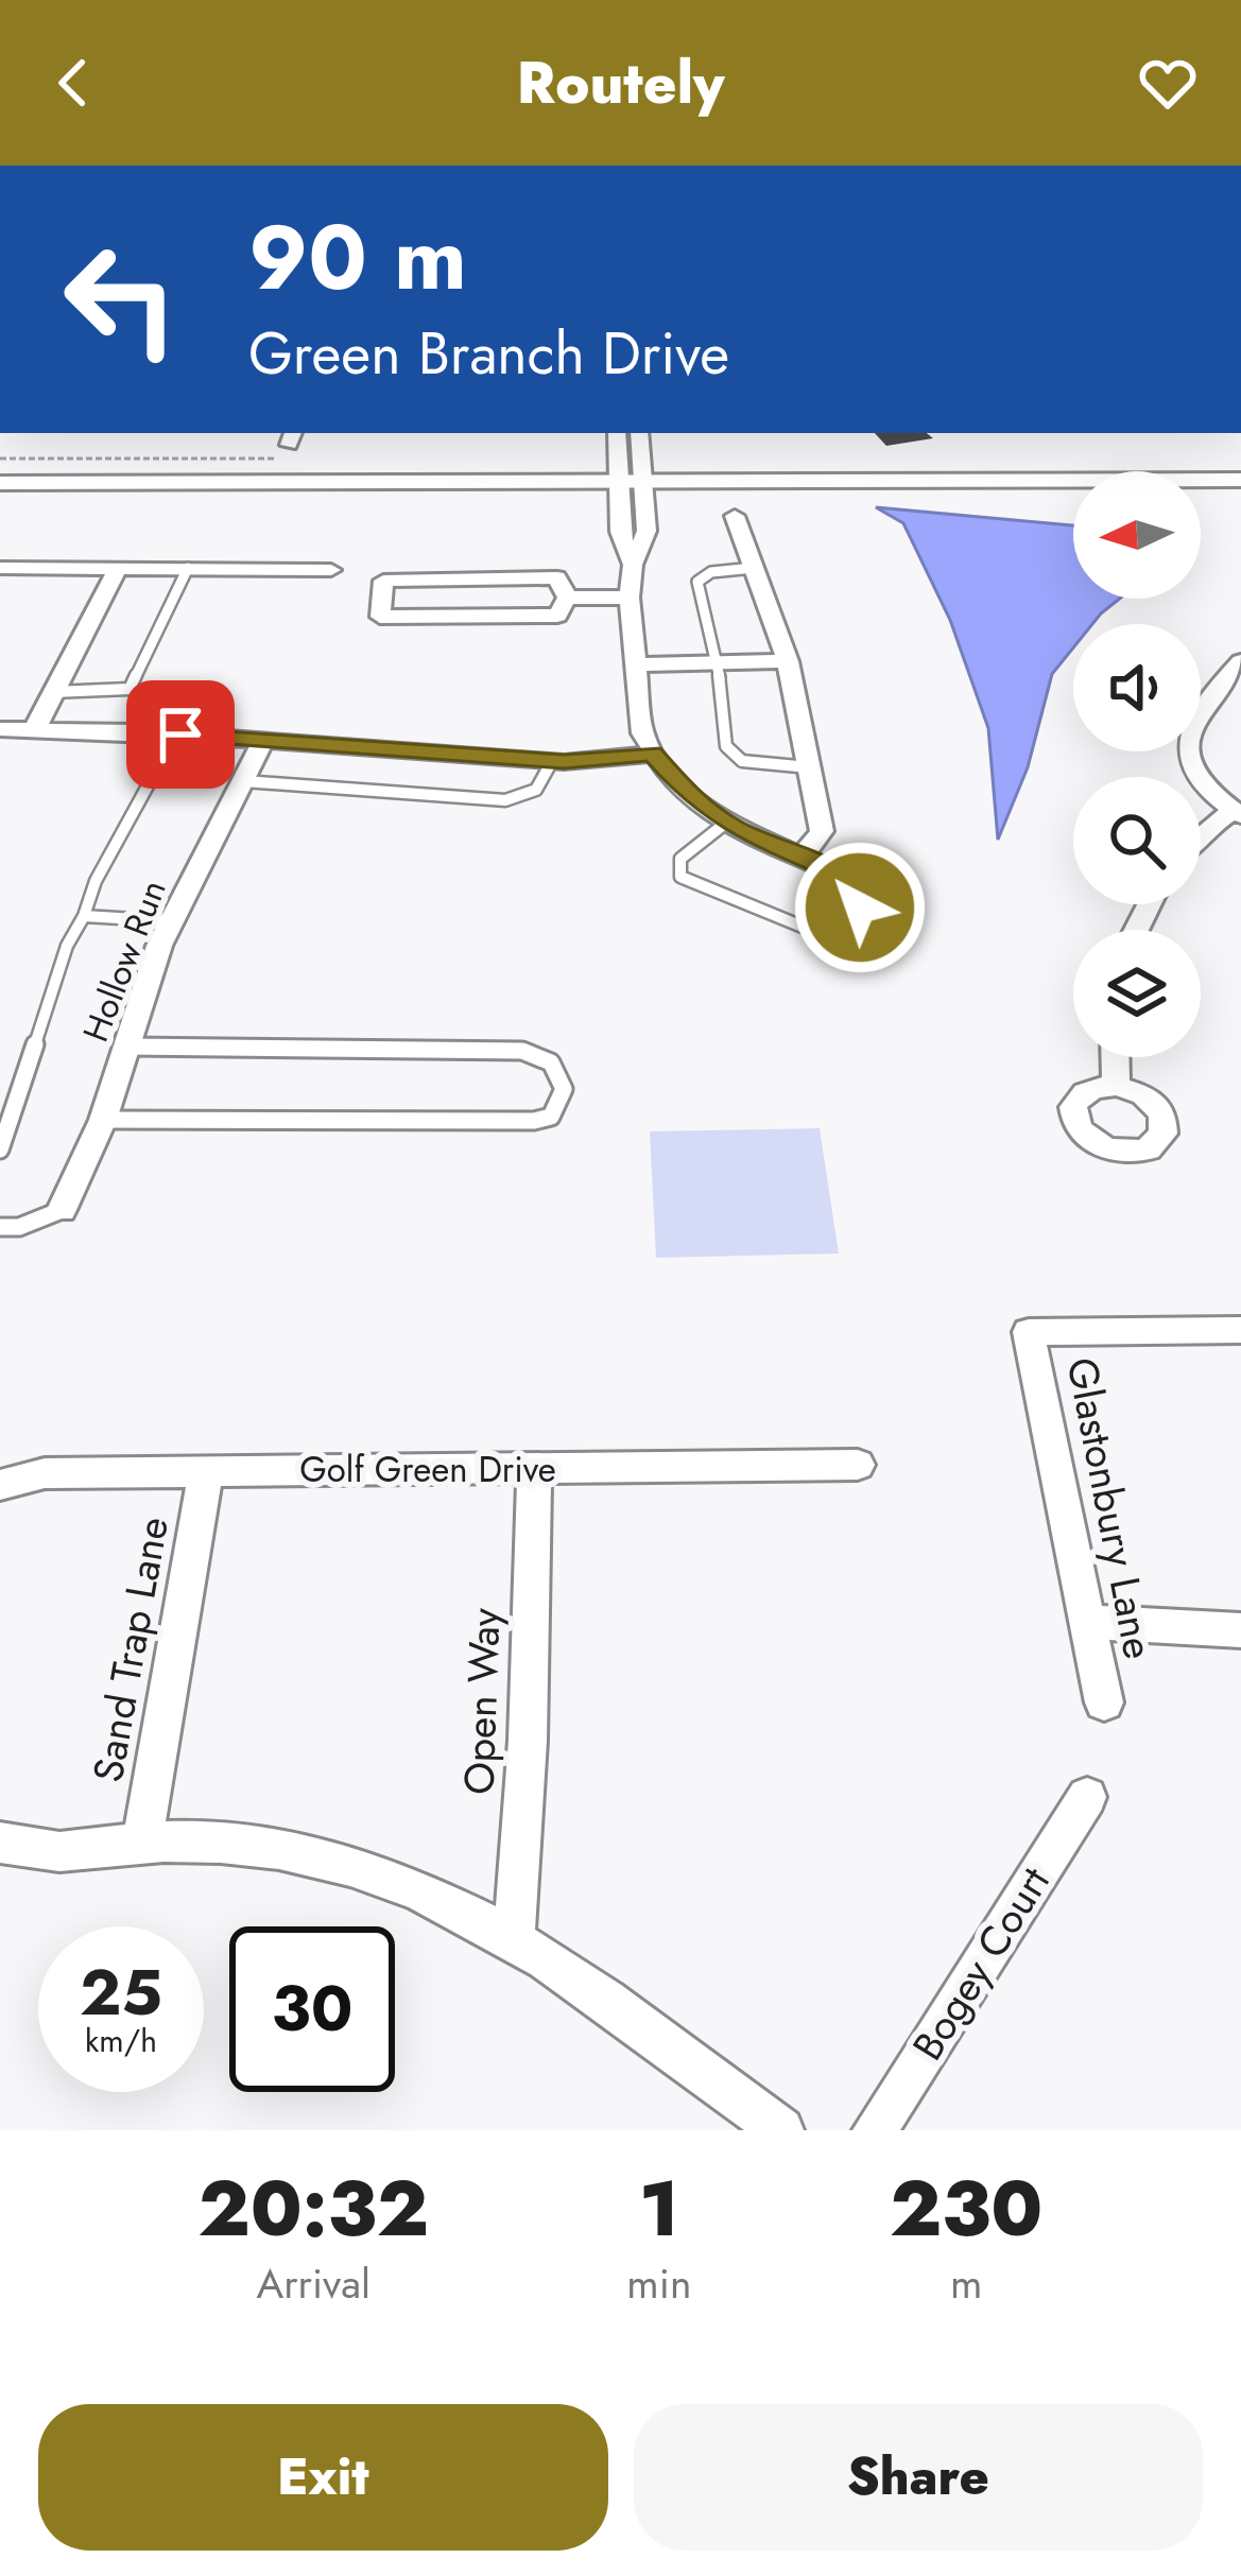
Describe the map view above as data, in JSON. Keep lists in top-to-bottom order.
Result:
{
  "streets": {
    "street": [
      "Hollow Run",
      "Golf Green Drive",
      "Glastonbury Lane",
      "Sand Trap Lane",
      "Open Way",
      "Bogey Court"
    ]
  },
  "crossings": [
    ["Golf Green Drive", "Sand Trap Lane"],
    ["Golf Green Drive", "Open Way"]
  ],
  "north": "left",
  "page": {
    "header": "Routely",
    "turn": ["90 m", "Green Branch Drive"],
    "speed": "25 km/h",
    "limit": "30",
    "eta": [
      "20:32",
      "Arrival",
      "1",
      "min",
      "230",
      "m"
    ],
    "buttons": ["Exit", "Share"]
  }
}
